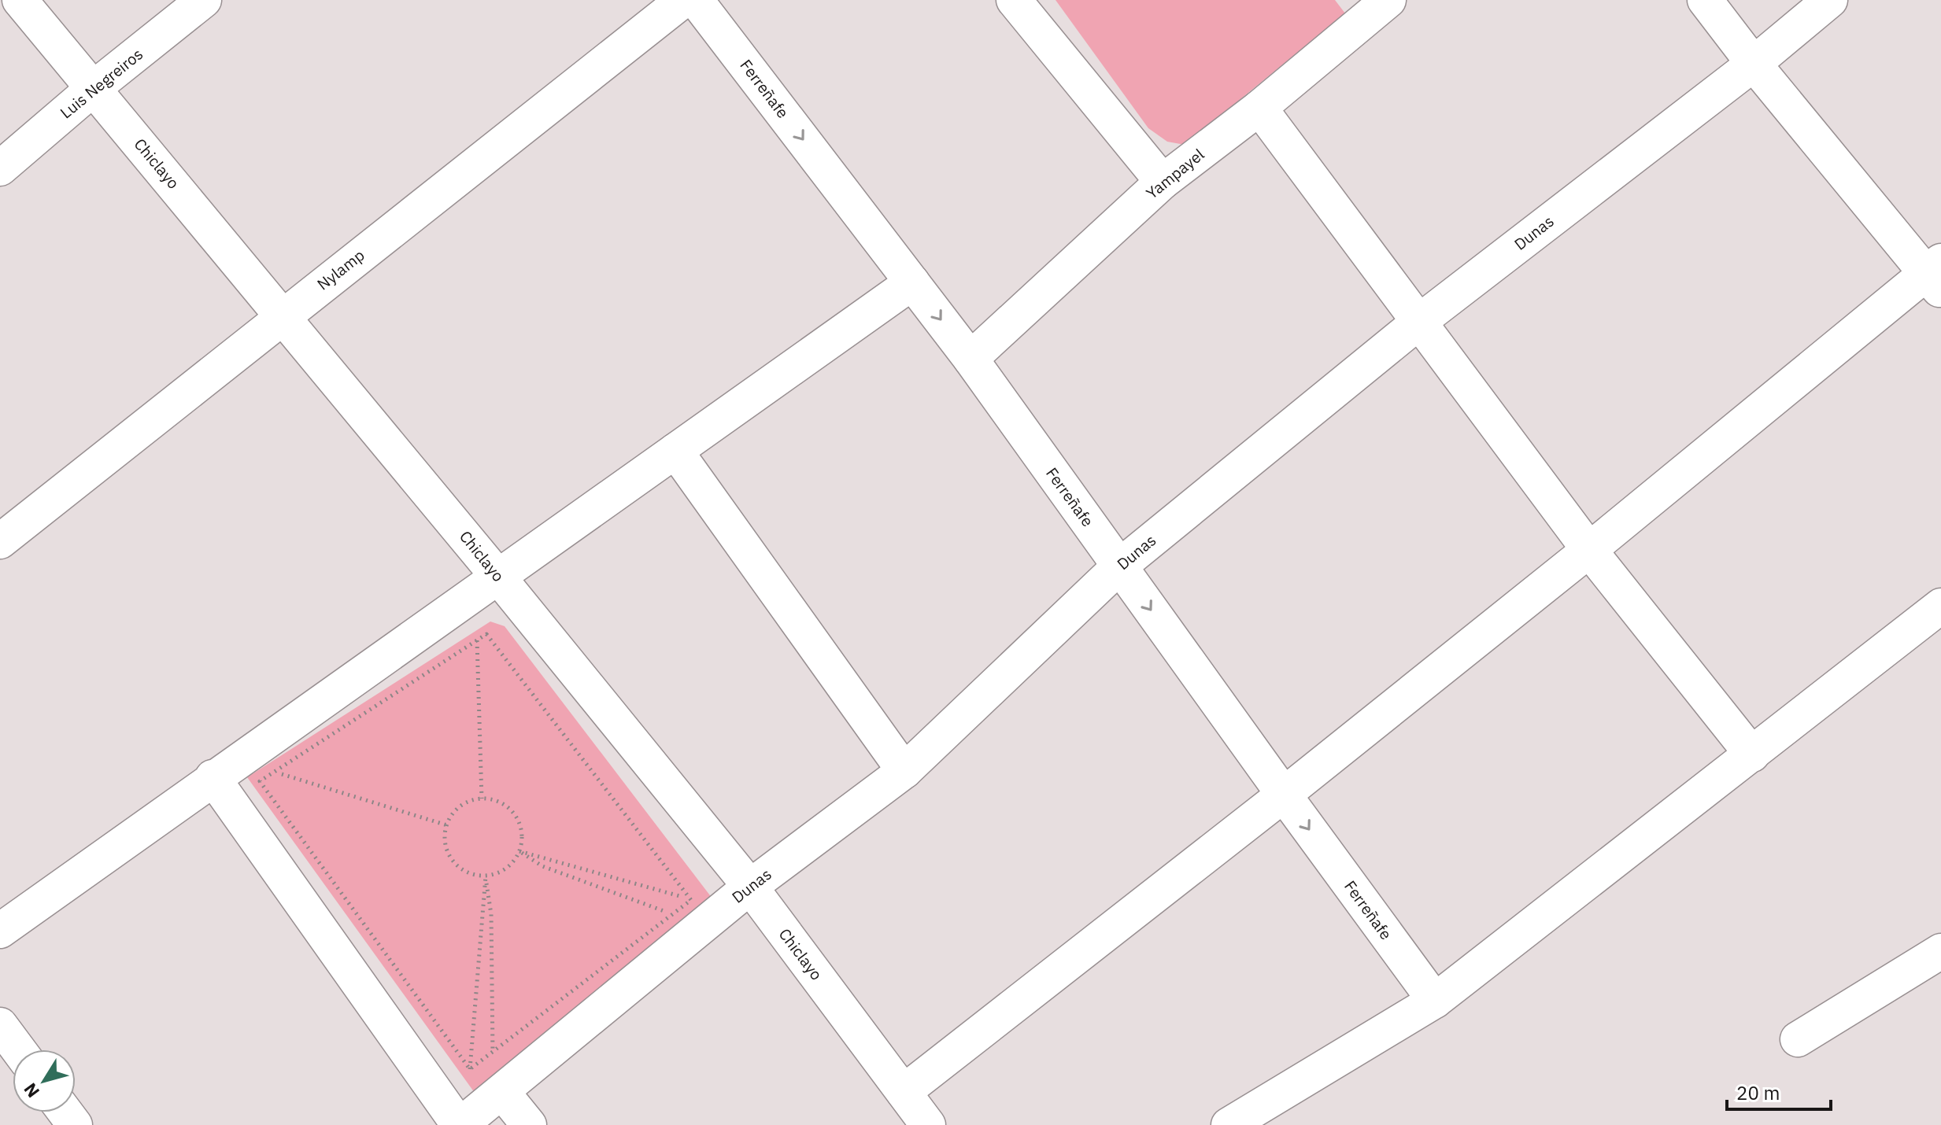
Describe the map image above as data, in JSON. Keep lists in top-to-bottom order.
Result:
{
  "streets": {
    "street": [
      "Luis Negreiros",
      "Ferreñafe",
      "Chiclayo",
      "Yampayel",
      "Dunas",
      "Nylamp"
    ]
  },
  "crossings": [
    ["Luis Negreiros", "Chiclayo"],
    ["Ferreñafe", "Yampayel"],
    ["Ferreñafe", "Dunas"],
    ["Chiclayo", "Dunas"],
    ["Chiclayo", "Nylamp"]
  ],
  "scale_bar": "20 m",
  "north": "bottom left"
}
